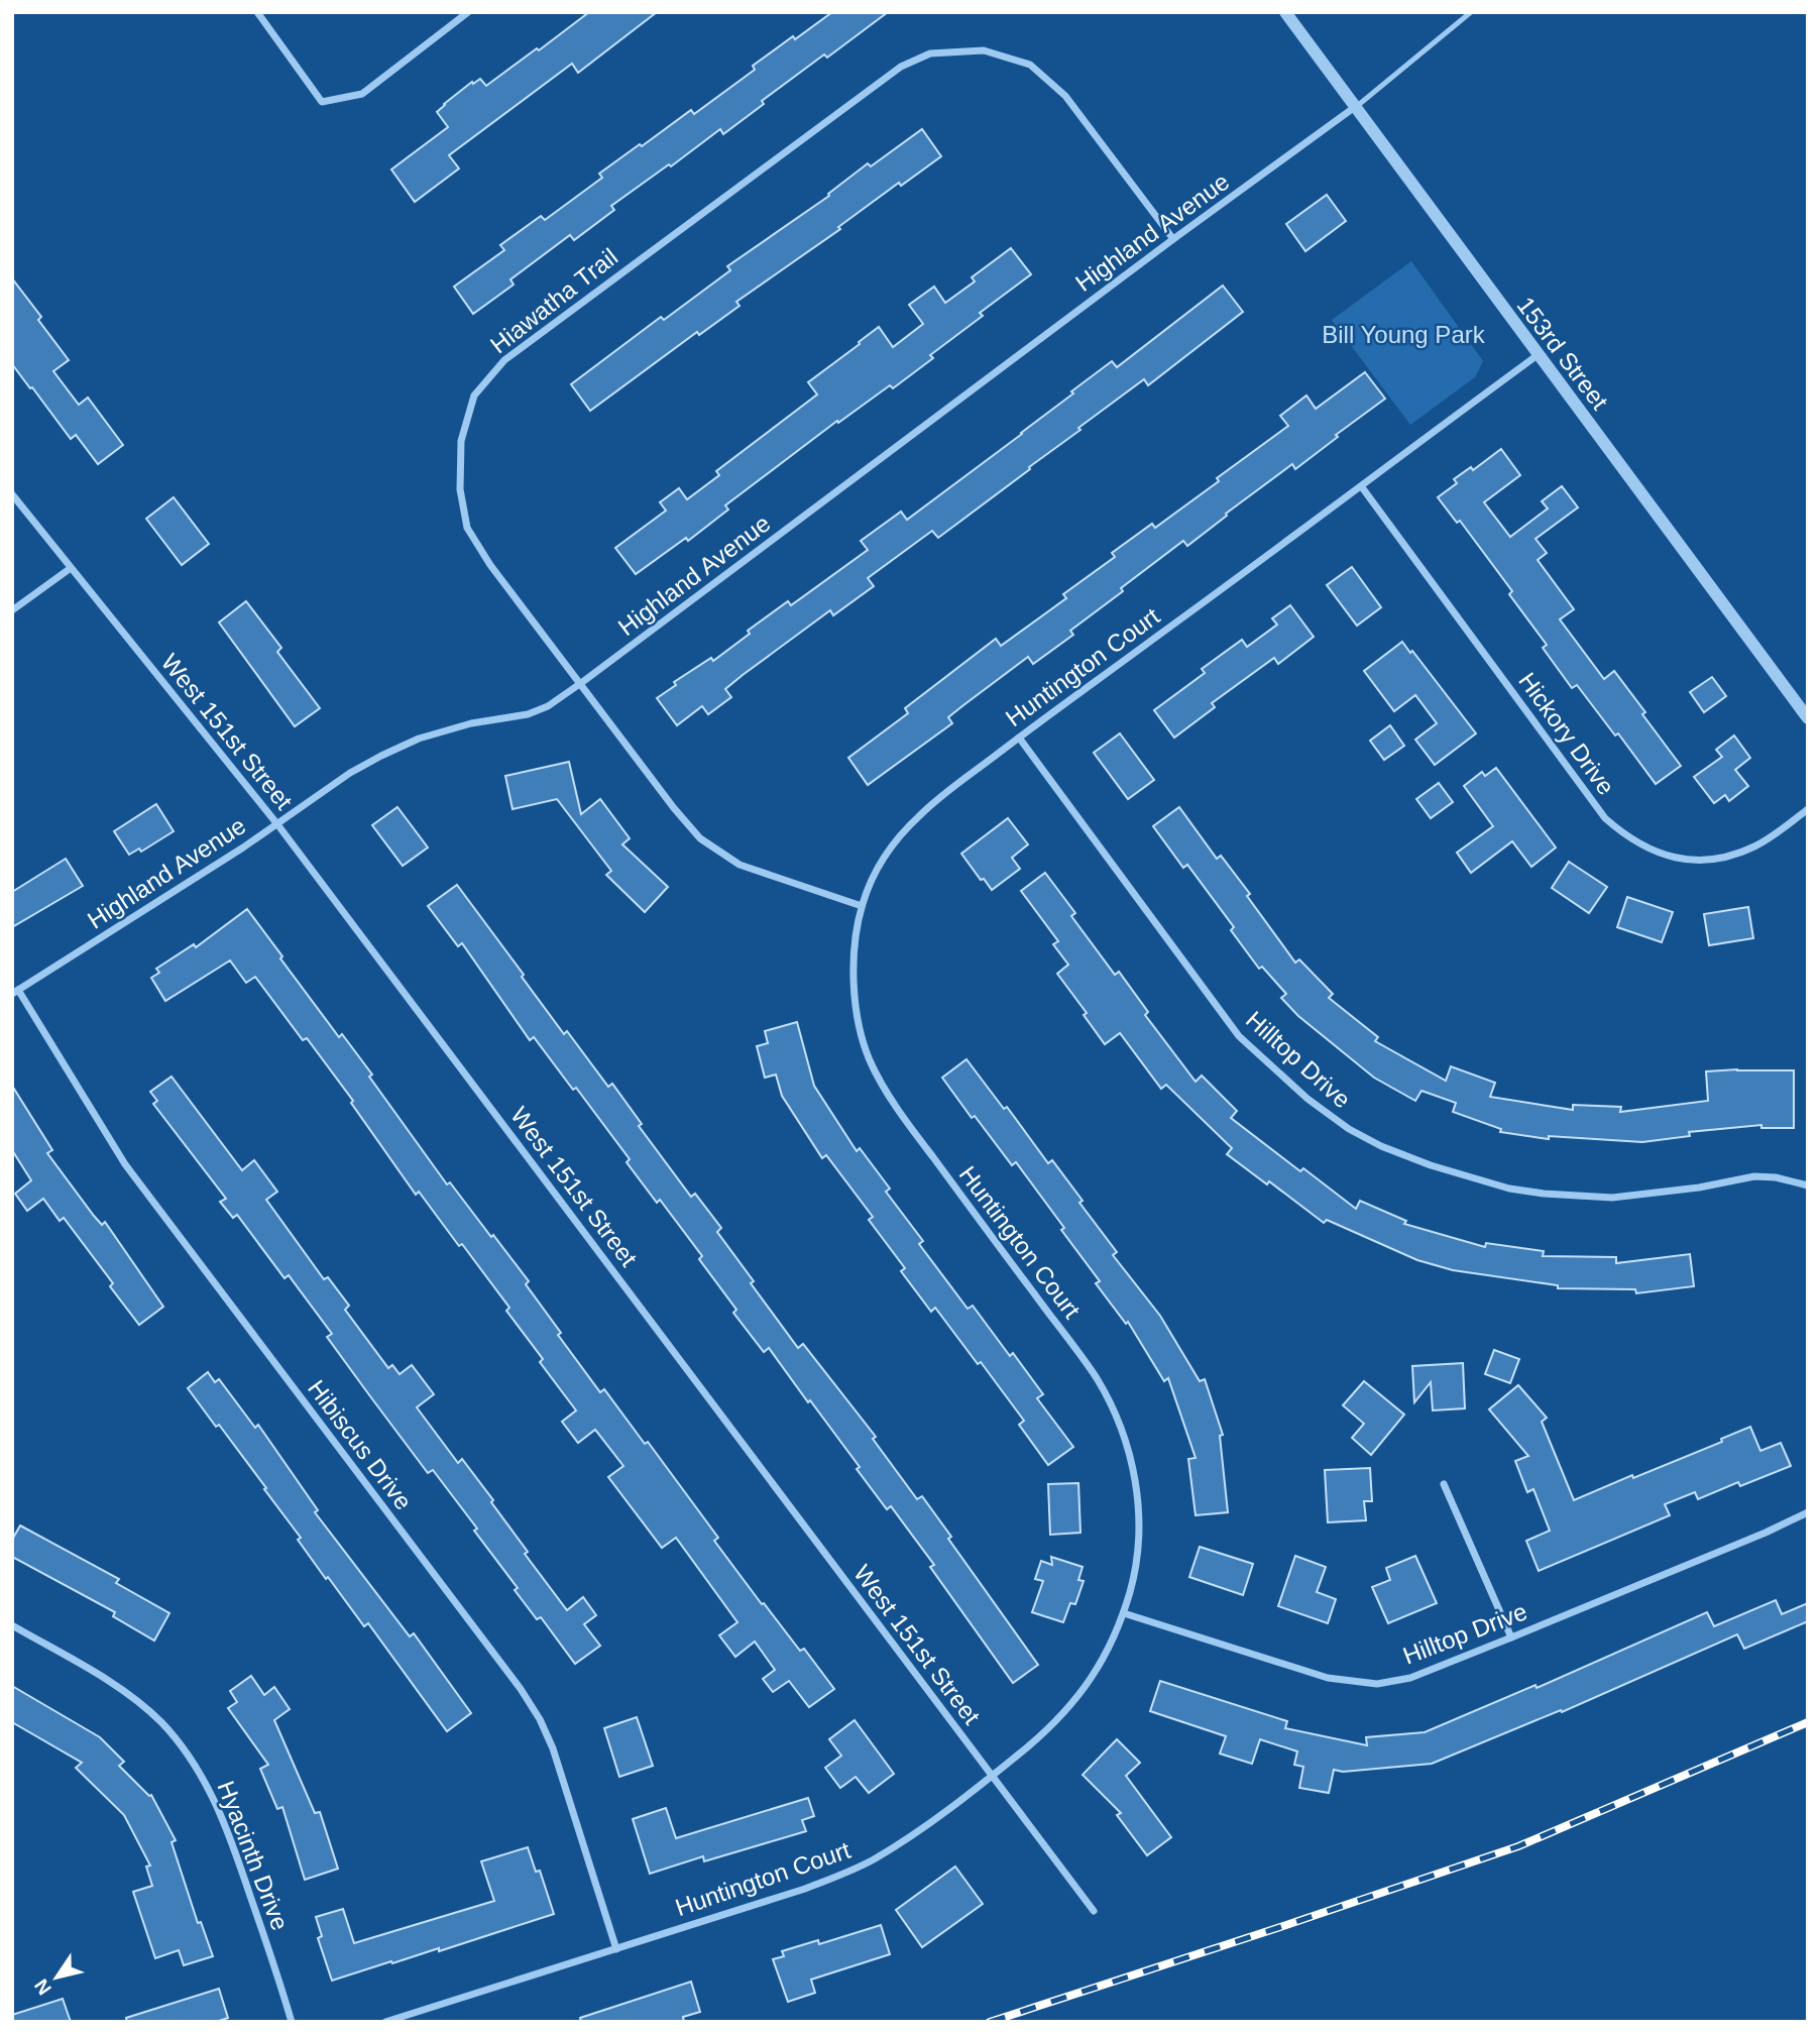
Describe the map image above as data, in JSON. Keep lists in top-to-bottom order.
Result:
{
  "streets": {
    "street": [
      "Highland Avenue",
      "Hiawatha Trail",
      "153rd Street",
      "Huntington Court",
      "West 151st Street",
      "Hickory Drive",
      "Hilltop Drive",
      "Hibiscus Drive",
      "Hyacinth Drive"
    ]
  },
  "crossings": [
    ["Highland Avenue", "Hiawatha Trail"],
    ["Highland Avenue", "153rd Street"],
    ["Highland Avenue", "West 151st Street"],
    ["Highland Avenue", "Hibiscus Drive"],
    ["Hiawatha Trail", "Huntington Court"],
    ["153rd Street", "Huntington Court"],
    ["Huntington Court", "West 151st Street"],
    ["Huntington Court", "Hickory Drive"],
    ["Huntington Court", "Hilltop Drive"],
    ["Huntington Court", "Hibiscus Drive"]
  ],
  "parks": ["Bill Young Park"],
  "north": "bottom left"
}
